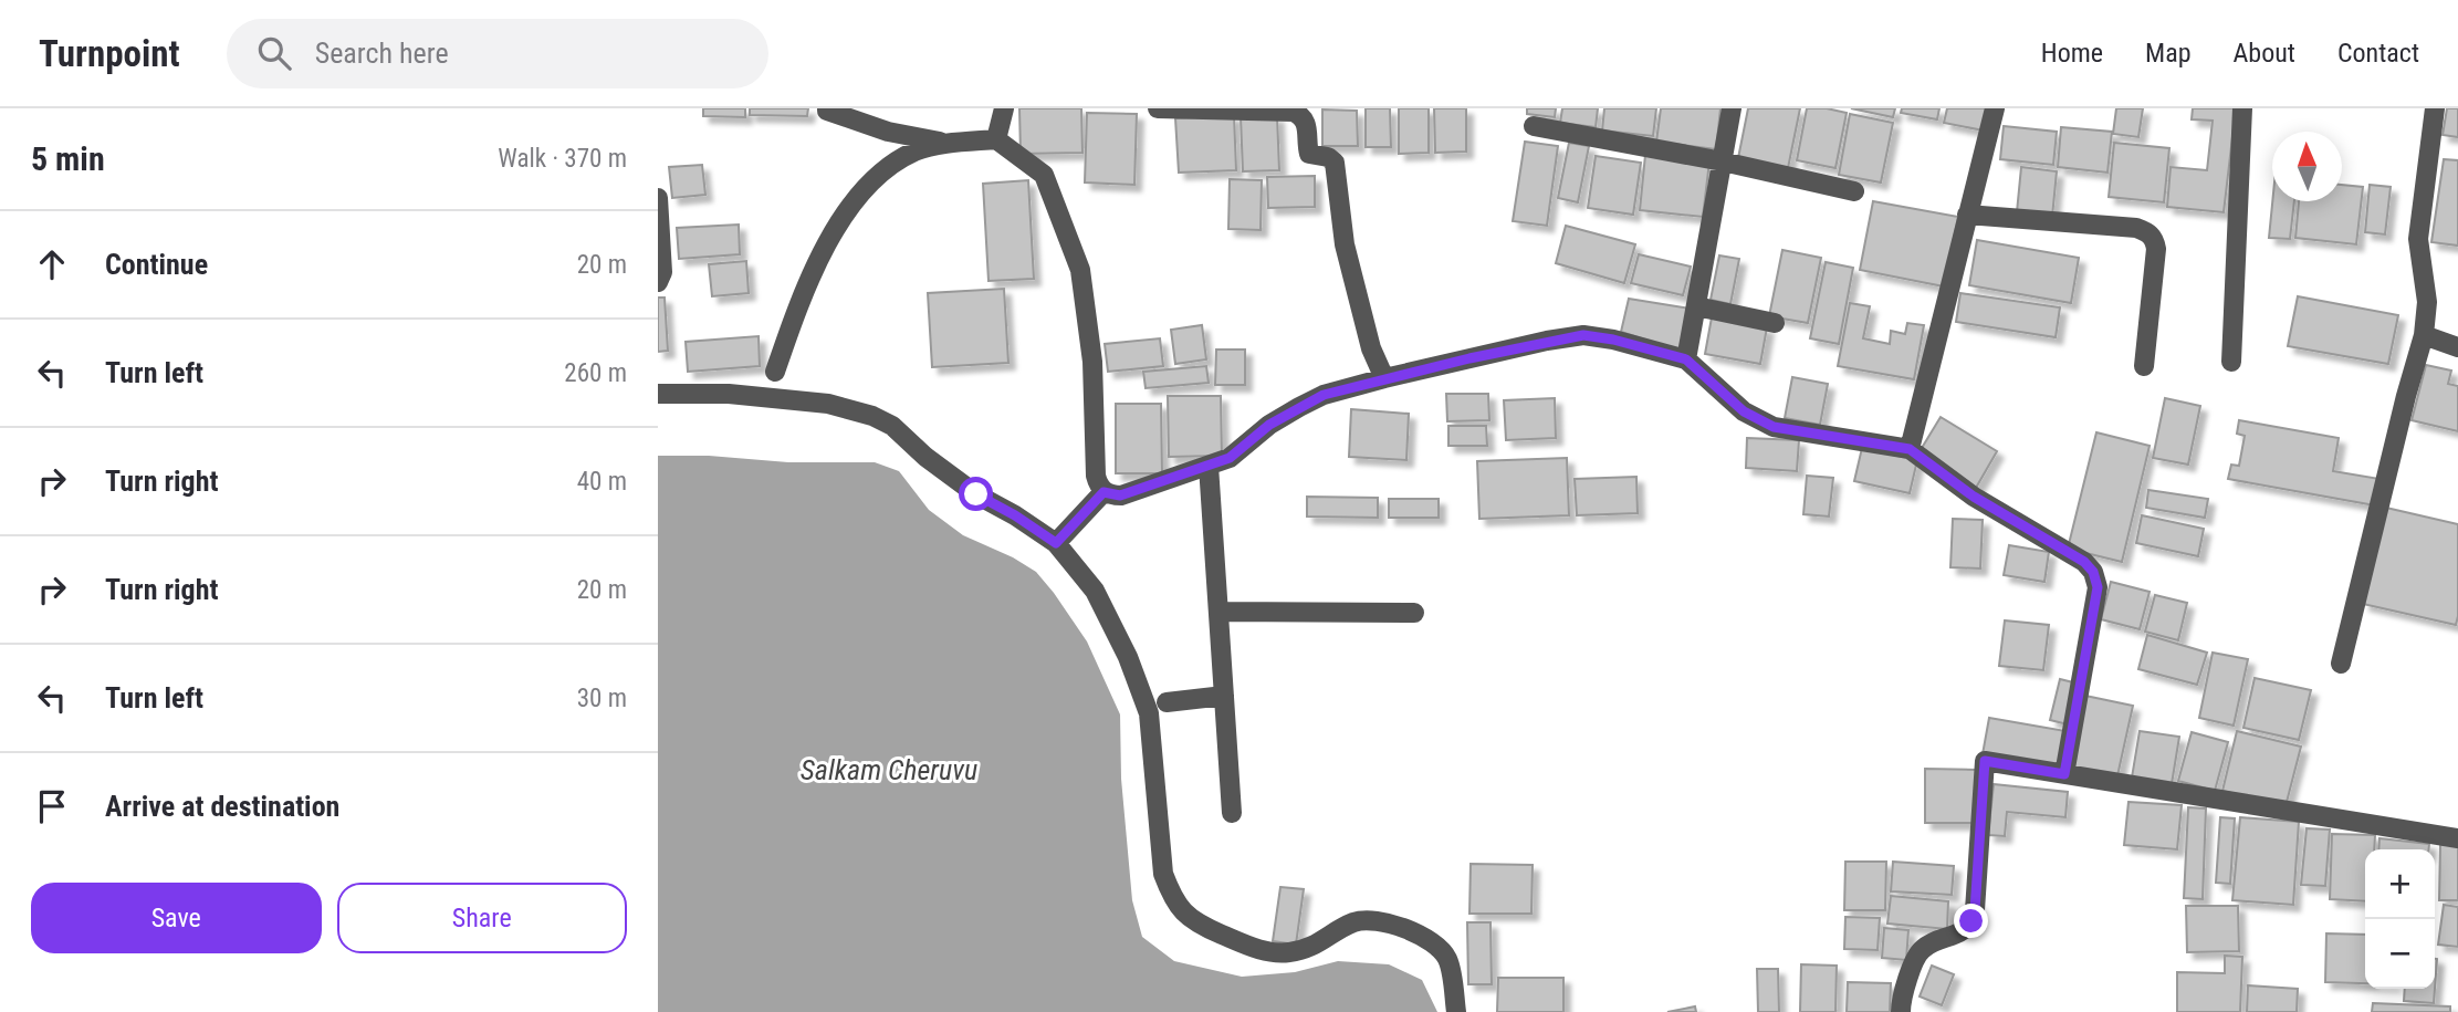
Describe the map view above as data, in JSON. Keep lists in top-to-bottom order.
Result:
{
  "water": ["Salkam Cheruvu"],
  "north": "top",
  "page": {
    "header": "Turnpoint",
    "search": "Search here",
    "nav": [
      "Home",
      "Map",
      "About",
      "Contact"
    ],
    "heading": ["5 min", "Walk · 370 m"],
    "list": [
      ["Continue", "20 m"],
      ["Turn left", "260 m"],
      ["Turn right", "40 m"],
      ["Turn right", "20 m"],
      ["Turn left", "30 m"],
      "Arrive at destination"
    ],
    "map_buttons": ["+", "−"],
    "buttons": ["Save", "Share"]
  }
}
